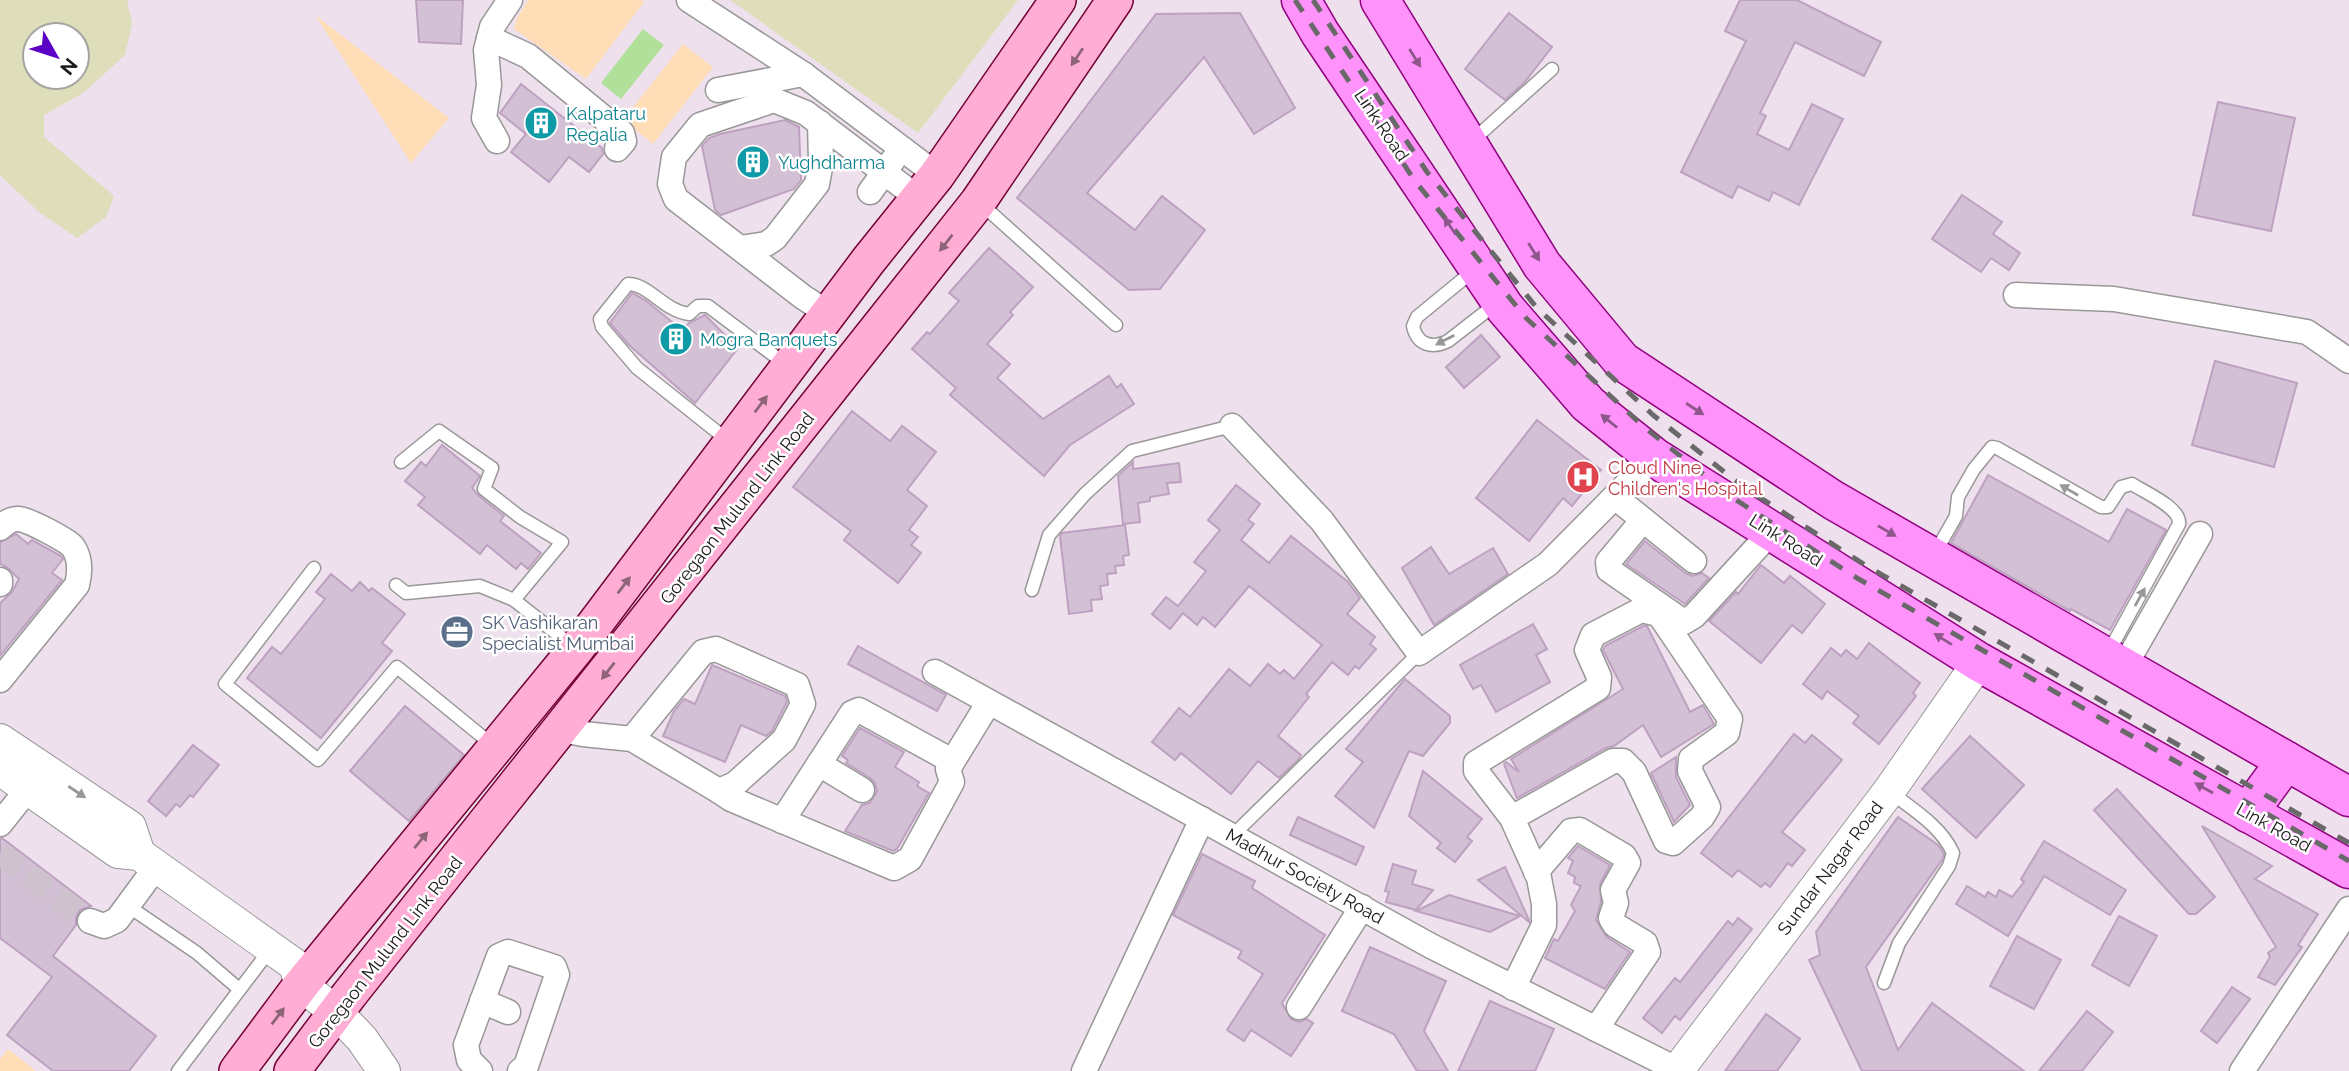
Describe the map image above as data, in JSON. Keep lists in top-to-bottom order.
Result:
{
  "streets": {
    "main road": ["Link Road", "Goregaon Mulund Link Road"],
    "street": ["Sundar Nagar Road", "Madhur Society Road"]
  },
  "crossings": [
    ["Link Road", "Sundar Nagar Road"],
    ["Sundar Nagar Road", "Madhur Society Road"]
  ],
  "places": {
    "building": ["Kalpataru Regalia", "Yughdharma", "Mogra Banquets"],
    "hospital": ["Cloud Nine Children's Hospital"],
    "office": ["SK Vashikaran Specialist Mumbai"]
  },
  "north": "bottom right"
}
